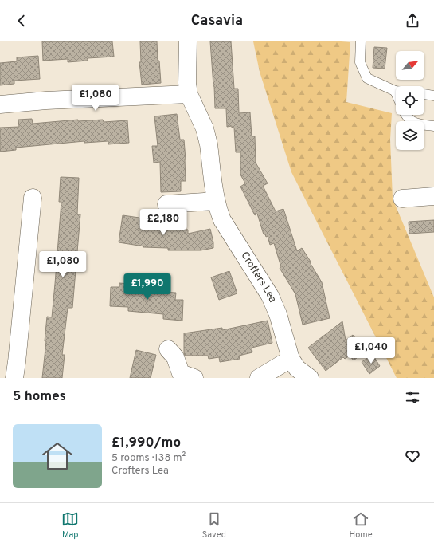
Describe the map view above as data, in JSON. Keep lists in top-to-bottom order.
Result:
{
  "streets": {
    "street": ["Crofters Lea"]
  },
  "north": "top right",
  "page": {
    "header": "Casavia",
    "price": [
      "£1,080",
      "£2,180",
      "£1,080",
      "£1,990",
      "£1,040"
    ],
    "heading": "5 homes",
    "list": [
      {
        "name": "£1,990/mo",
        "note": "5 rooms · 138 m² · Crofters Lea"
      }
    ],
    "tabs": ["Map", "Saved", "Home"]
  }
}
